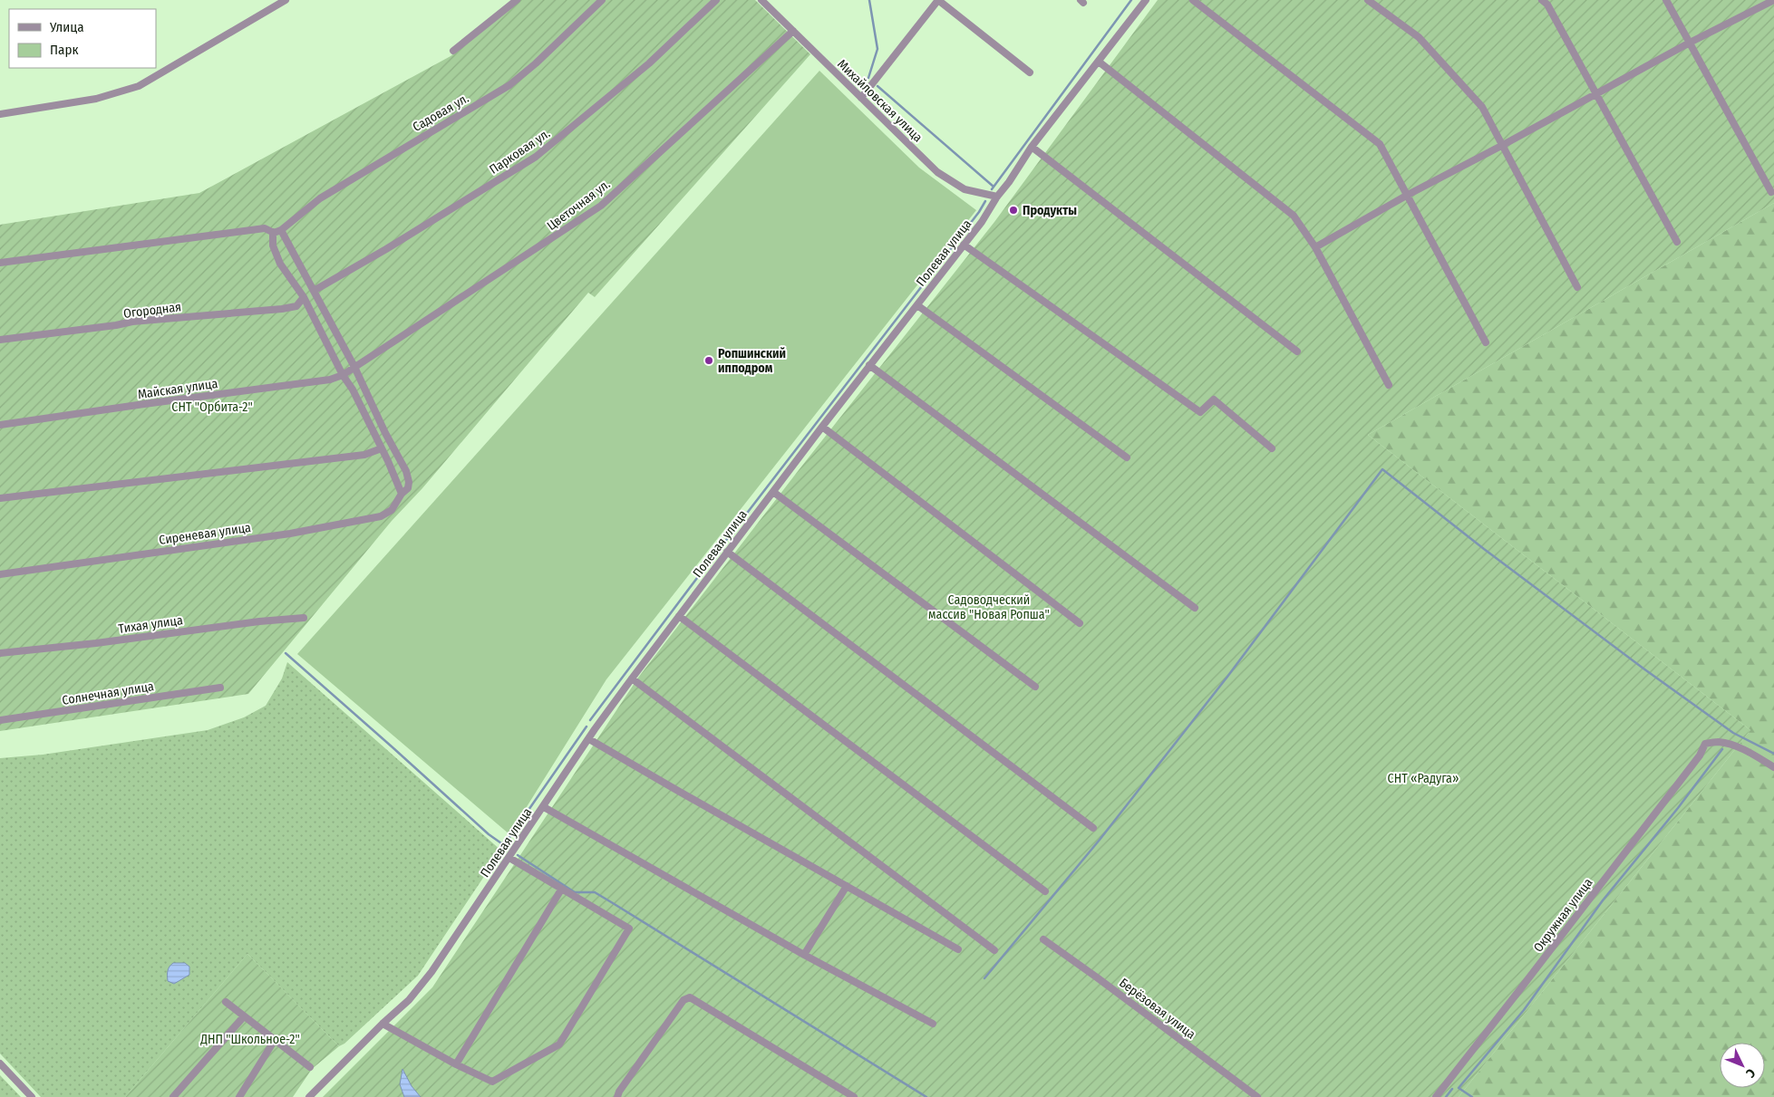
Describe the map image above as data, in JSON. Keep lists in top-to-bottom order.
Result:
{
  "streets": {
    "street": [
      "Михайловская улица",
      "Садовая ул.",
      "Парковая ул.",
      "Цветочная ул.",
      "Полевая улица",
      "Огородная",
      "Майская улица",
      "Сиреневая улица",
      "Тихая улица",
      "Солнечная улица",
      "Окружная улица",
      "Берёзовая улица"
    ]
  },
  "crossings": [
    ["Михайловская улица", "Цветочная ул."],
    ["Михайловская улица", "Полевая улица"],
    ["Цветочная ул.", "Майская улица"]
  ],
  "parks": [
    "СНТ \"Орбита-2\"",
    "Садоводческий массив \"Новая Ропша\"",
    "СНТ «Радуга»",
    "ДНП \"Школьное-2\""
  ],
  "places": ["Продукты", "Ропшинский ипподром"],
  "legend": ["Улица", "Парк"],
  "north": "bottom right"
}
